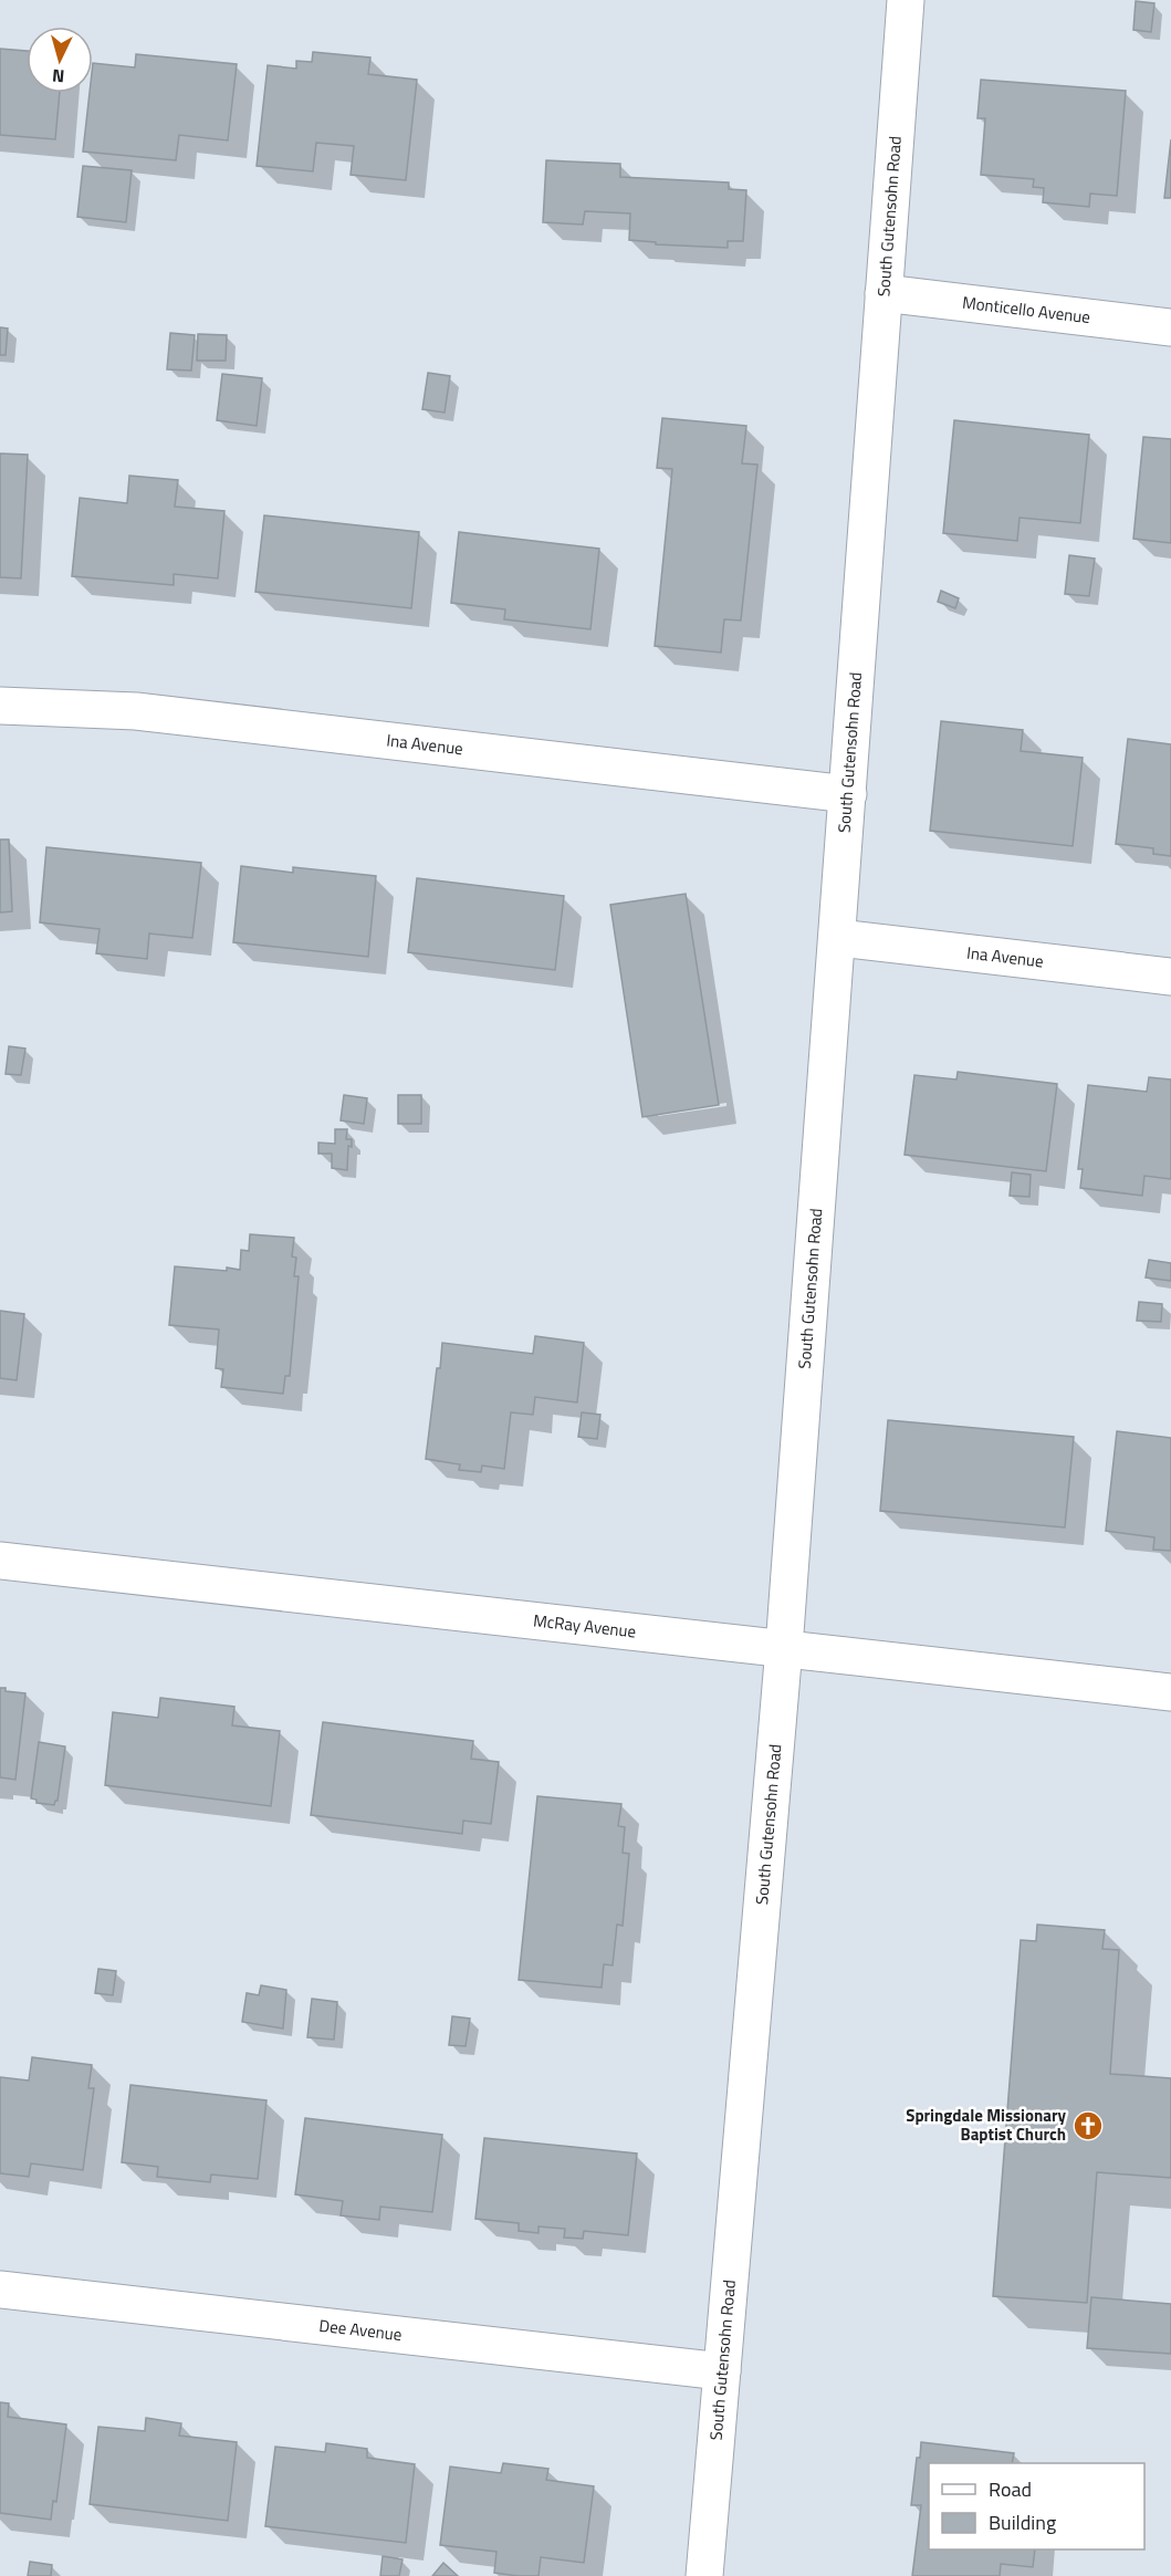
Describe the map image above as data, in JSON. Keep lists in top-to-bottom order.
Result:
{
  "streets": {
    "street": [
      "South Gutensohn Road",
      "Monticello Avenue",
      "Ina Avenue",
      "McRay Avenue",
      "Dee Avenue"
    ]
  },
  "crossings": [
    ["South Gutensohn Road", "Monticello Avenue"],
    ["South Gutensohn Road", "Ina Avenue"],
    ["South Gutensohn Road", "McRay Avenue"],
    ["South Gutensohn Road", "Dee Avenue"]
  ],
  "places": {
    "church": ["Springdale Missionary Baptist Church"]
  },
  "legend": ["Road", "Building"],
  "north": "bottom"
}
